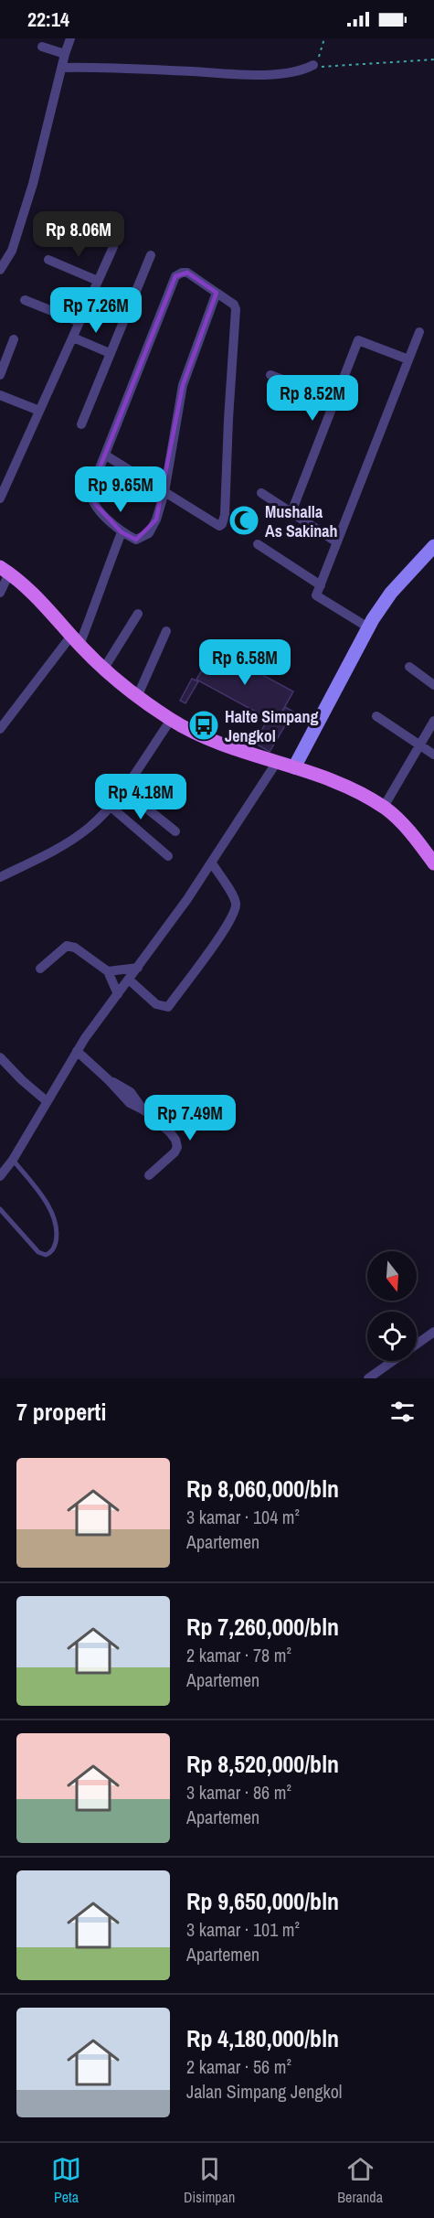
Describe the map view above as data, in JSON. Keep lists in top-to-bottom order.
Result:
{
  "places": {
    "mosque": ["Mushalla As Sakinah"],
    "bus stop": ["Halte Simpang Jengkol"]
  },
  "north": "bottom",
  "page": {
    "status": "22:14",
    "price": [
      "Rp 8.06M",
      "Rp 7.26M",
      "Rp 8.52M",
      "Rp 9.65M",
      "Rp 6.58M",
      "Rp 4.18M",
      "Rp 7.49M"
    ],
    "heading": "7 properti",
    "list": [
      {
        "name": "Rp 8,060,000/bln",
        "note": "3 kamar · 104 m² · Apartemen"
      },
      {
        "name": "Rp 7,260,000/bln",
        "note": "2 kamar · 78 m² · Apartemen"
      },
      {
        "name": "Rp 8,520,000/bln",
        "note": "3 kamar · 86 m² · Apartemen"
      },
      {
        "name": "Rp 9,650,000/bln",
        "note": "3 kamar · 101 m² · Apartemen"
      },
      {
        "name": "Rp 4,180,000/bln",
        "note": "2 kamar · 56 m² · Jalan Simpang Jengkol"
      }
    ],
    "tabs": ["Peta", "Disimpan", "Beranda"]
  }
}
